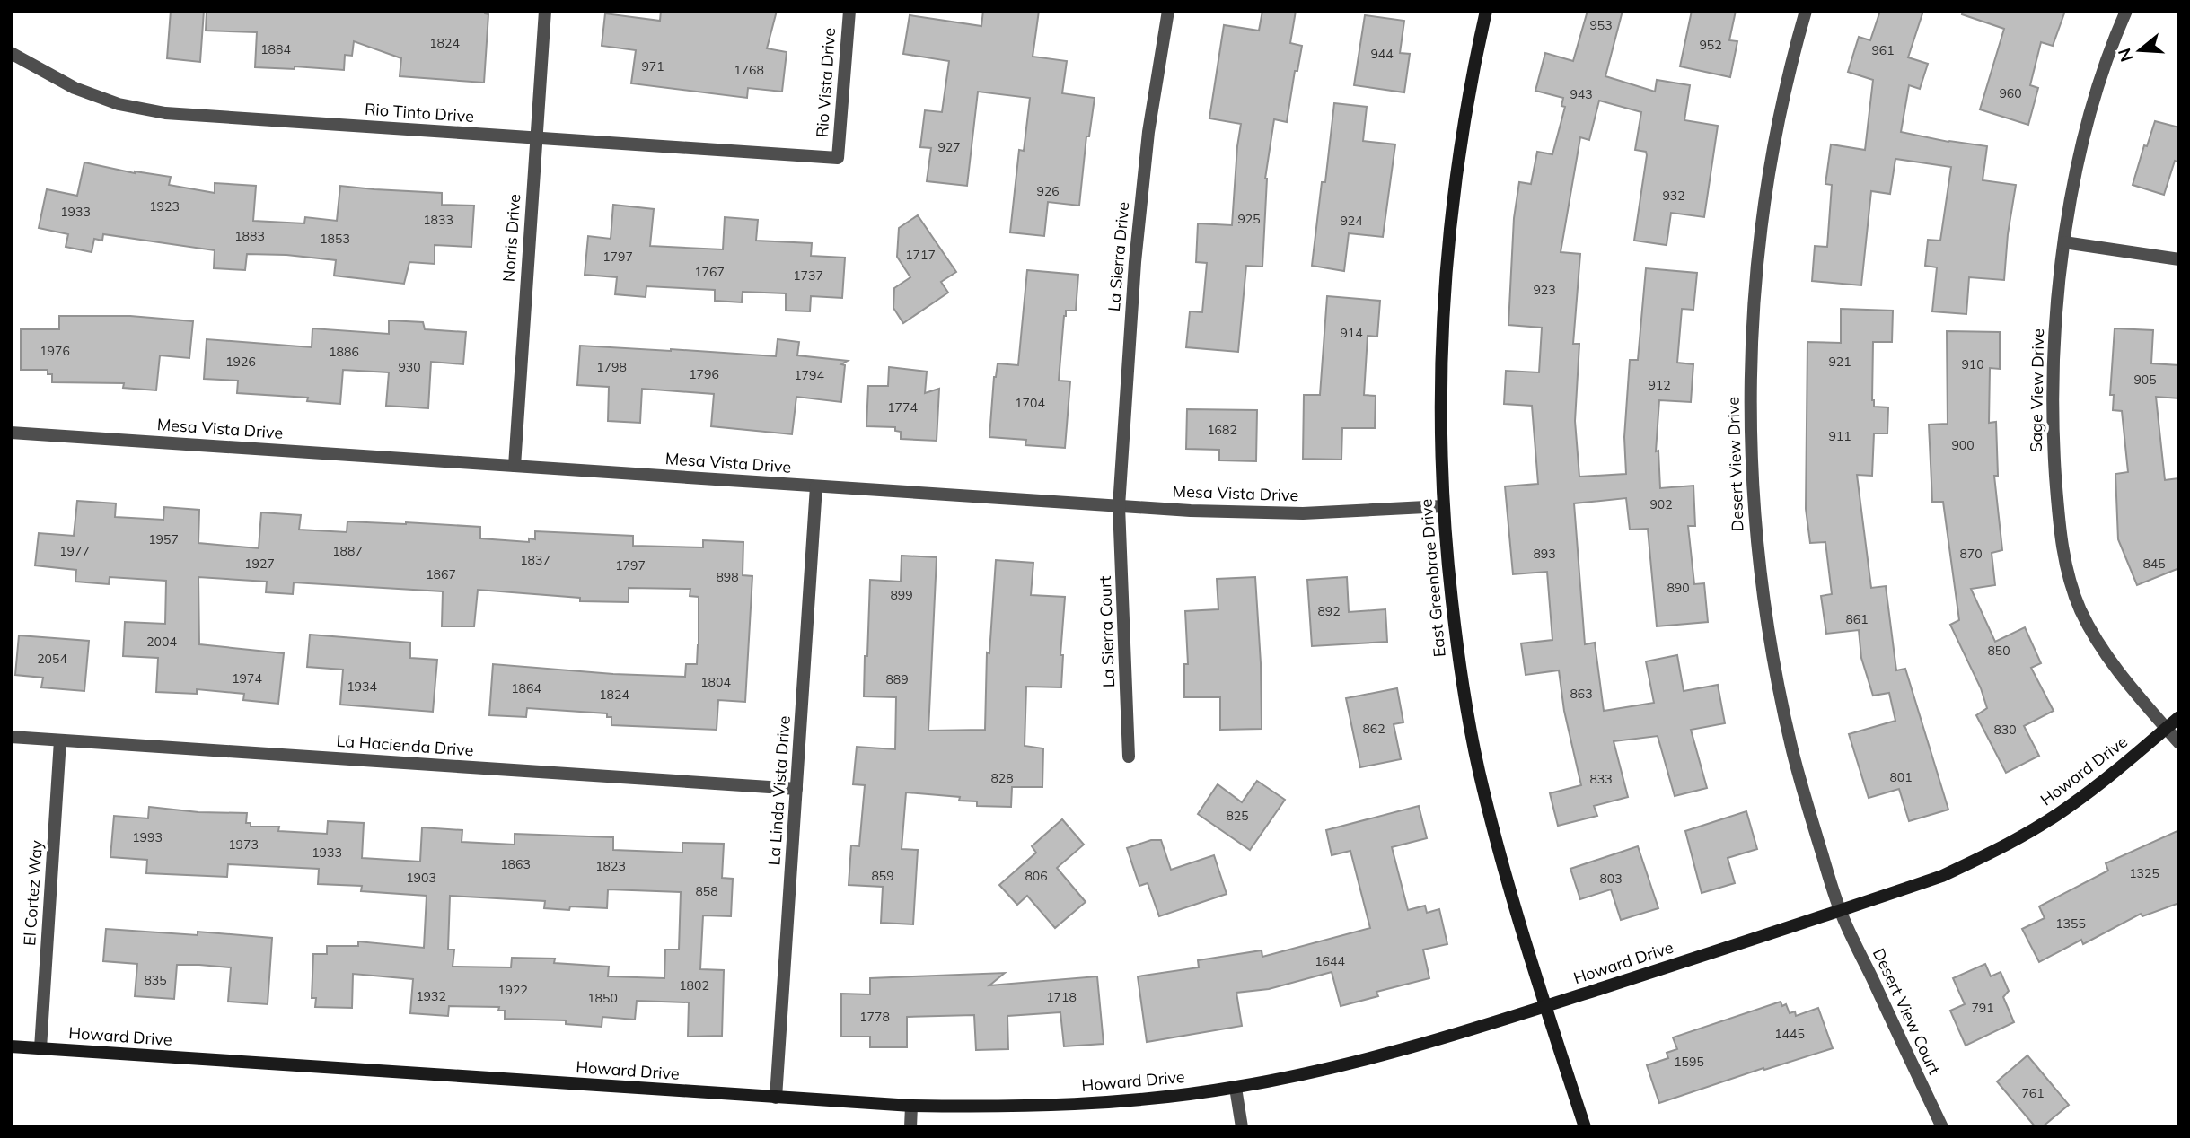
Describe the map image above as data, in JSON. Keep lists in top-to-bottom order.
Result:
{
  "streets": {
    "street": [
      "Rio Vista Drive",
      "Rio Tinto Drive",
      "Norris Drive",
      "La Sierra Drive",
      "Sage View Drive",
      "Mesa Vista Drive",
      "Desert View Drive",
      "East Greenbrae Drive",
      "La Sierra Court",
      "La Hacienda Drive",
      "Howard Drive",
      "La Linda Vista Drive",
      "El Cortez Way",
      "Desert View Court"
    ]
  },
  "crossings": [
    ["Rio Vista Drive", "Rio Tinto Drive"],
    ["Rio Tinto Drive", "Norris Drive"],
    ["Norris Drive", "Mesa Vista Drive"],
    ["La Sierra Drive", "Mesa Vista Drive"],
    ["La Sierra Drive", "La Sierra Court"],
    ["Sage View Drive", "Howard Drive"],
    ["Mesa Vista Drive", "East Greenbrae Drive"],
    ["Mesa Vista Drive", "La Sierra Court"],
    ["Mesa Vista Drive", "La Linda Vista Drive"],
    ["Desert View Drive", "Howard Drive"],
    ["Desert View Drive", "Desert View Court"],
    ["East Greenbrae Drive", "Howard Drive"],
    ["La Hacienda Drive", "La Linda Vista Drive"],
    ["La Hacienda Drive", "El Cortez Way"],
    ["Howard Drive", "La Linda Vista Drive"],
    ["Howard Drive", "El Cortez Way"],
    ["Howard Drive", "Desert View Court"]
  ],
  "house_numbers": [
    "953",
    "1824",
    "952",
    "1884",
    "961",
    "944",
    "971",
    "1768",
    "960",
    "943",
    "927",
    "926",
    "932",
    "1923",
    "1933",
    "925",
    "1833",
    "924",
    "1883",
    "1853",
    "1717",
    "1797",
    "1767",
    "1737",
    "923",
    "914",
    "1976",
    "1886",
    "1926",
    "921",
    "910",
    "930",
    "1798",
    "1796",
    "1794",
    "905",
    "912",
    "1704",
    "1774",
    "1682",
    "911",
    "900",
    "902",
    "1957",
    "1977",
    "1887",
    "893",
    "870",
    "1837",
    "1927",
    "845",
    "1797",
    "1867",
    "898",
    "890",
    "899",
    "892",
    "861",
    "2004",
    "850",
    "2054",
    "1974",
    "889",
    "1804",
    "1934",
    "1864",
    "863",
    "1824",
    "862",
    "830",
    "801",
    "828",
    "833",
    "825",
    "1993",
    "1973",
    "1933",
    "1863",
    "1823",
    "1325",
    "859",
    "806",
    "1903",
    "803",
    "858",
    "1355",
    "1644",
    "835",
    "1802",
    "1922",
    "1932",
    "1718",
    "1850",
    "791",
    "1778",
    "1445",
    "1595",
    "761"
  ],
  "north": "left"
}
